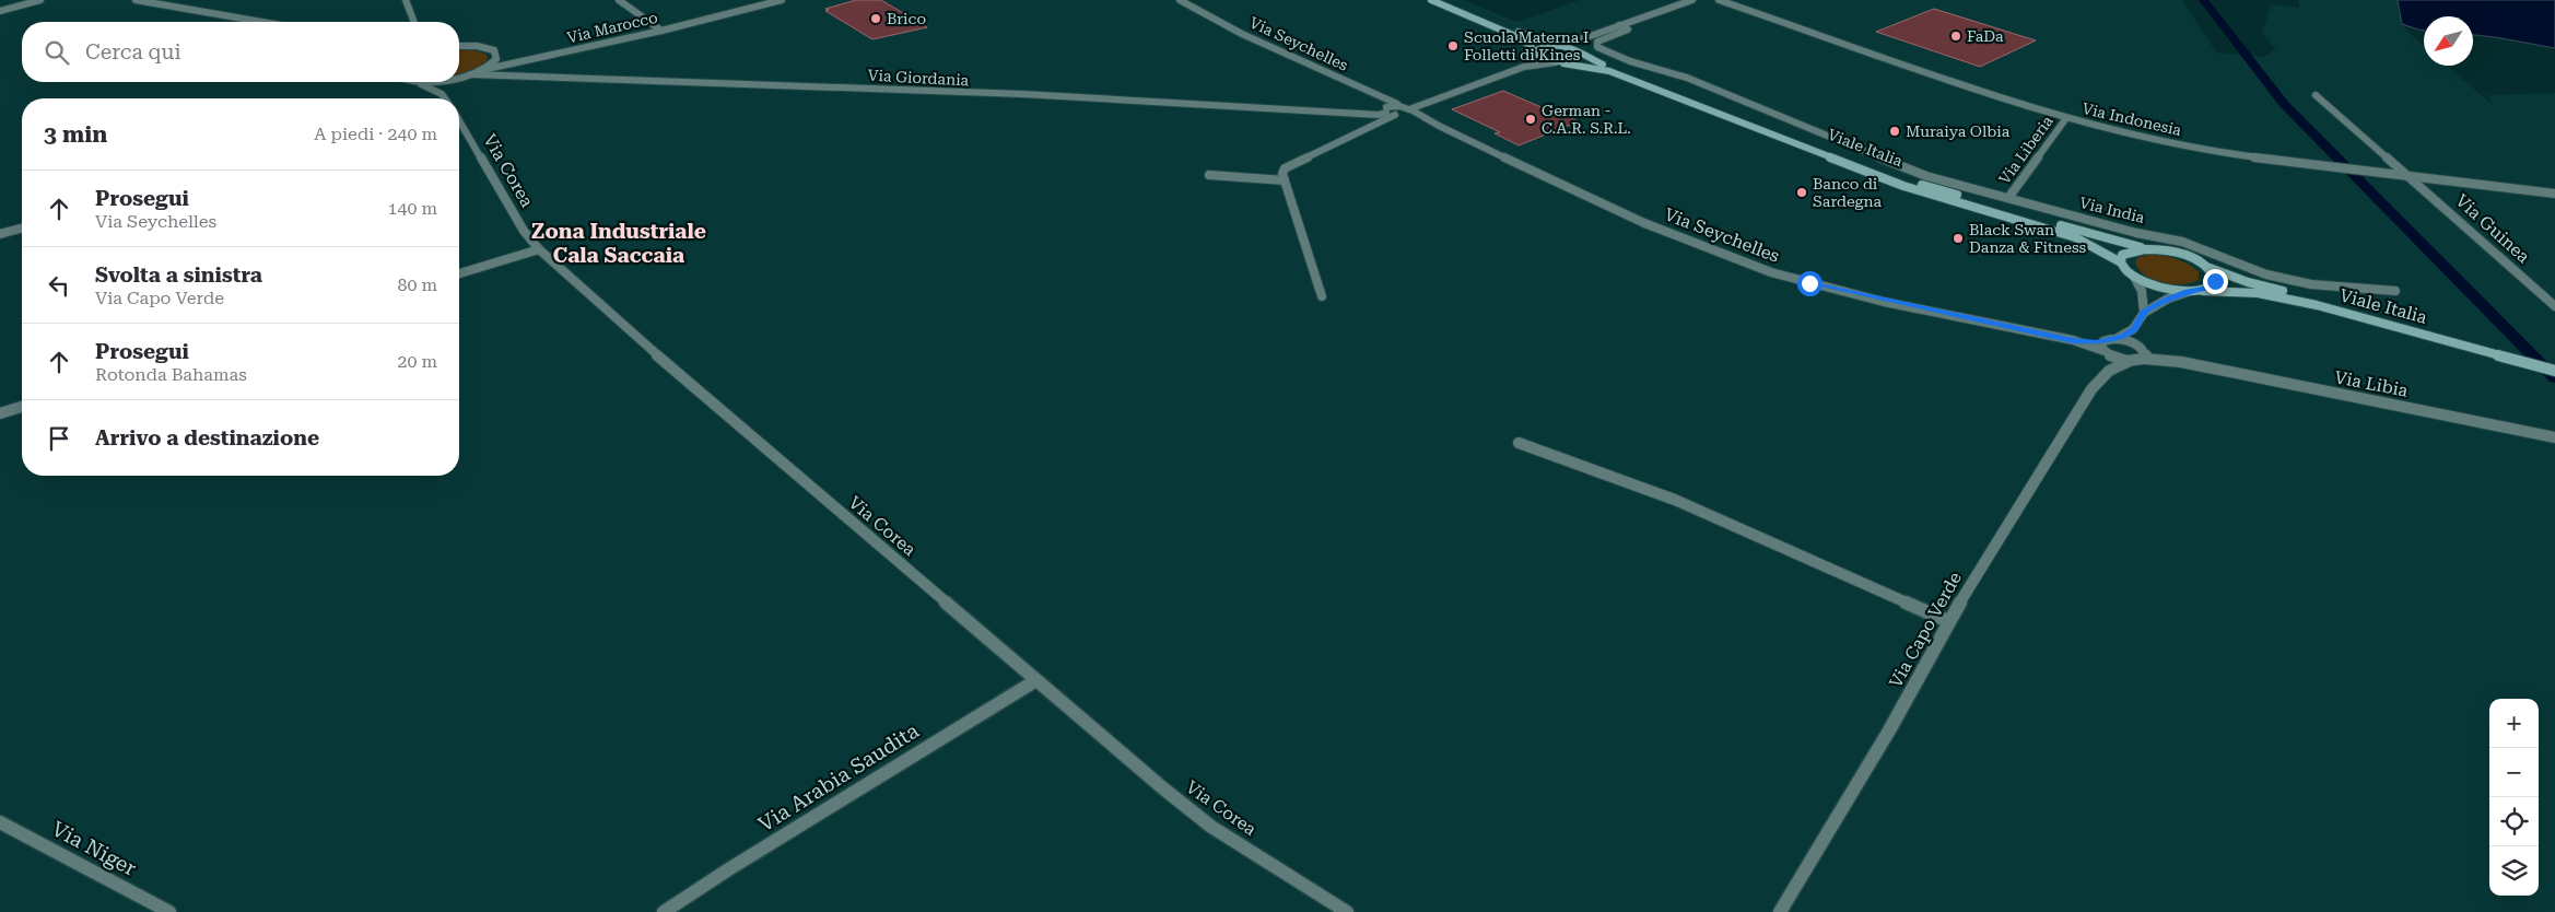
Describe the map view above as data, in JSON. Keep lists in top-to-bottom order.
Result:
{
  "streets": {
    "main road": ["Viale Italia"],
    "street": [
      "Via Marocco",
      "Via Seychelles",
      "Via Giordania",
      "Via Indonesia",
      "Via Liberia",
      "Via Corea",
      "Via India",
      "Via Guinea",
      "Via Libia",
      "Via Capo Verde",
      "Via Arabia Saudita",
      "Via Niger"
    ]
  },
  "crossings": [
    ["Via Marocco", "Via Giordania"],
    ["Via Seychelles", "Via Giordania"],
    ["Via Seychelles", "Via Libia"],
    ["Via Seychelles", "Via Capo Verde"],
    ["Via Indonesia", "Via Liberia"],
    ["Via Indonesia", "Via Guinea"],
    ["Via Liberia", "Via India"],
    ["Via Corea", "Via Arabia Saudita"],
    ["Via Libia", "Via Capo Verde"]
  ],
  "districts": ["Zona Industriale Cala Saccaia"],
  "places": [
    "Brico",
    "FaDa",
    "Scuola Materna I Folletti di Kines",
    "German - C.A.R. S.R.L.",
    "Muraiya Olbia",
    "Banco di Sardegna",
    "Black Swan Danza & Fitness"
  ],
  "north": "bottom left",
  "page": {
    "search": "Cerca qui",
    "heading": ["3 min", "A piedi · 240 m"],
    "list": [
      ["Prosegui", "Via Seychelles", "140 m"],
      ["Svolta a sinistra", "Via Capo Verde", "80 m"],
      ["Prosegui", "Rotonda Bahamas", "20 m"],
      "Arrivo a destinazione"
    ],
    "map_buttons": ["+", "−"]
  }
}
